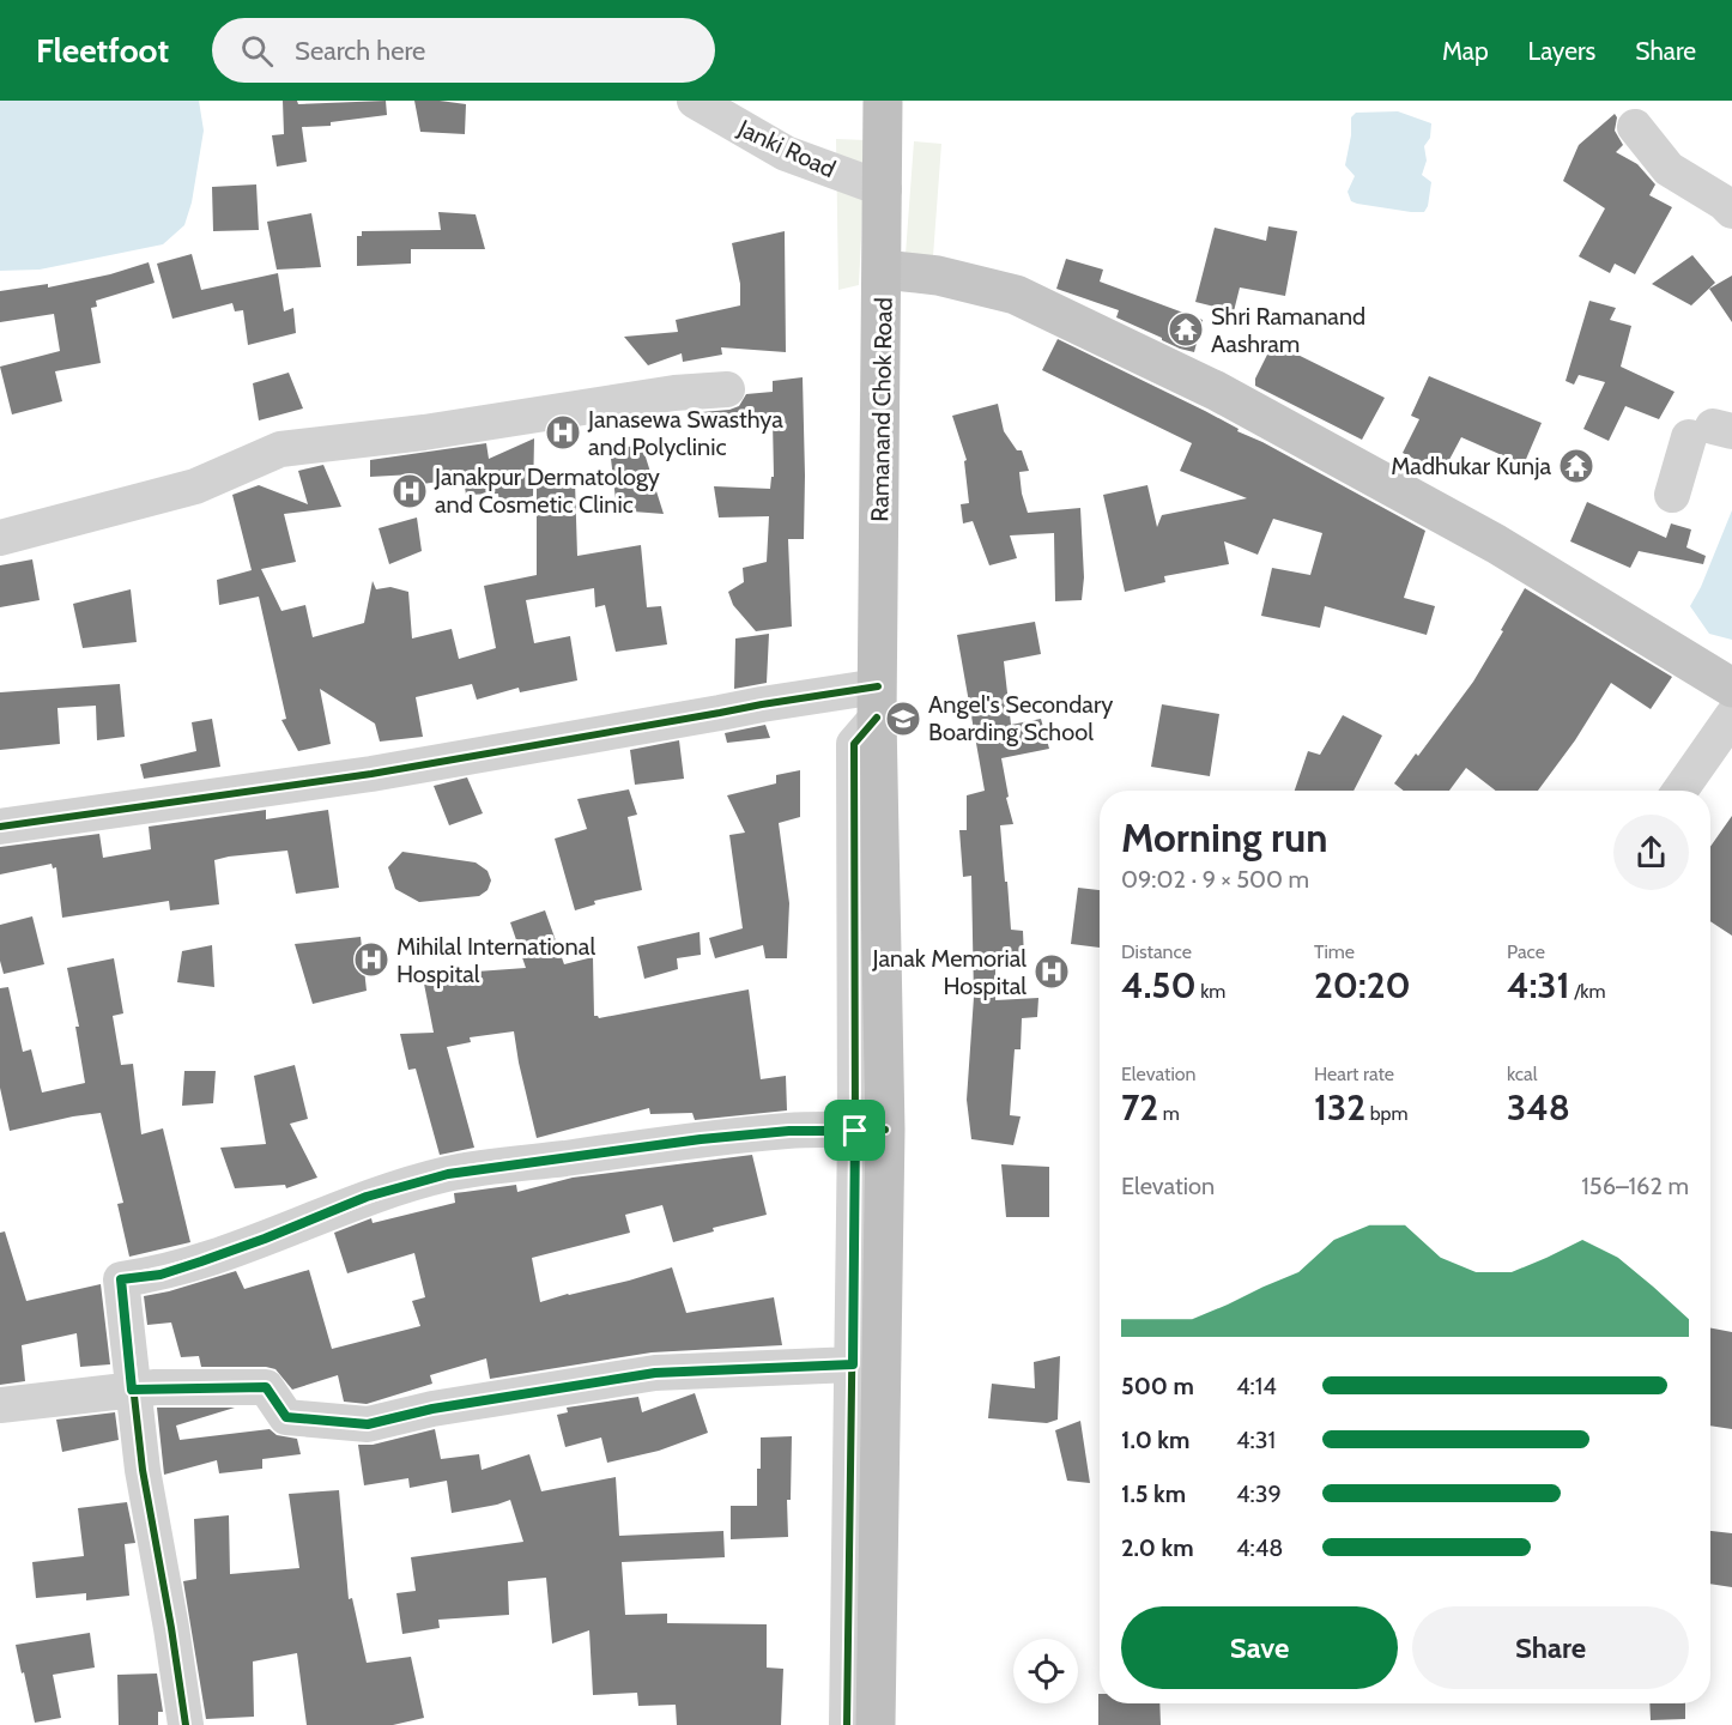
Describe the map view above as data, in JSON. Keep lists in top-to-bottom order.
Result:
{
  "streets": {
    "highway": ["Ramanand Chok Road"],
    "street": ["Janki Road"]
  },
  "crossings": [
    ["Janki Road", "Ramanand Chok Road"]
  ],
  "places": {
    "temple": ["Shri Ramanand Aashram", "Madhukar Kunja"],
    "hospital": [
      "Janasewa Swasthya and Polyclinic",
      "Janakpur Dermatology and Cosmetic Clinic",
      "Mihilal International Hospital",
      "Janak Memorial Hospital"
    ],
    "school or university": ["Angel's Secondary Boarding School"]
  },
  "page": {
    "header": "Fleetfoot",
    "search": "Search here",
    "nav": ["Map", "Layers", "Share"],
    "heading": ["Morning run", "09:02 · 9 × 500 m"],
    "stats": [
      ["Distance", "4.50 km"],
      ["Time", "20:20"],
      ["Pace", "4:31 /km"],
      ["Elevation", "72 m"],
      ["Heart rate", "132 bpm"],
      ["kcal", "348"]
    ],
    "chart": ["Elevation", "156–162 m"],
    "list": [
      {
        "name": "500 m",
        "note": "4:14"
      },
      {
        "name": "1.0 km",
        "note": "4:31"
      },
      {
        "name": "1.5 km",
        "note": "4:39"
      },
      {
        "name": "2.0 km",
        "note": "4:48"
      }
    ],
    "buttons": ["Save", "Share"]
  }
}
